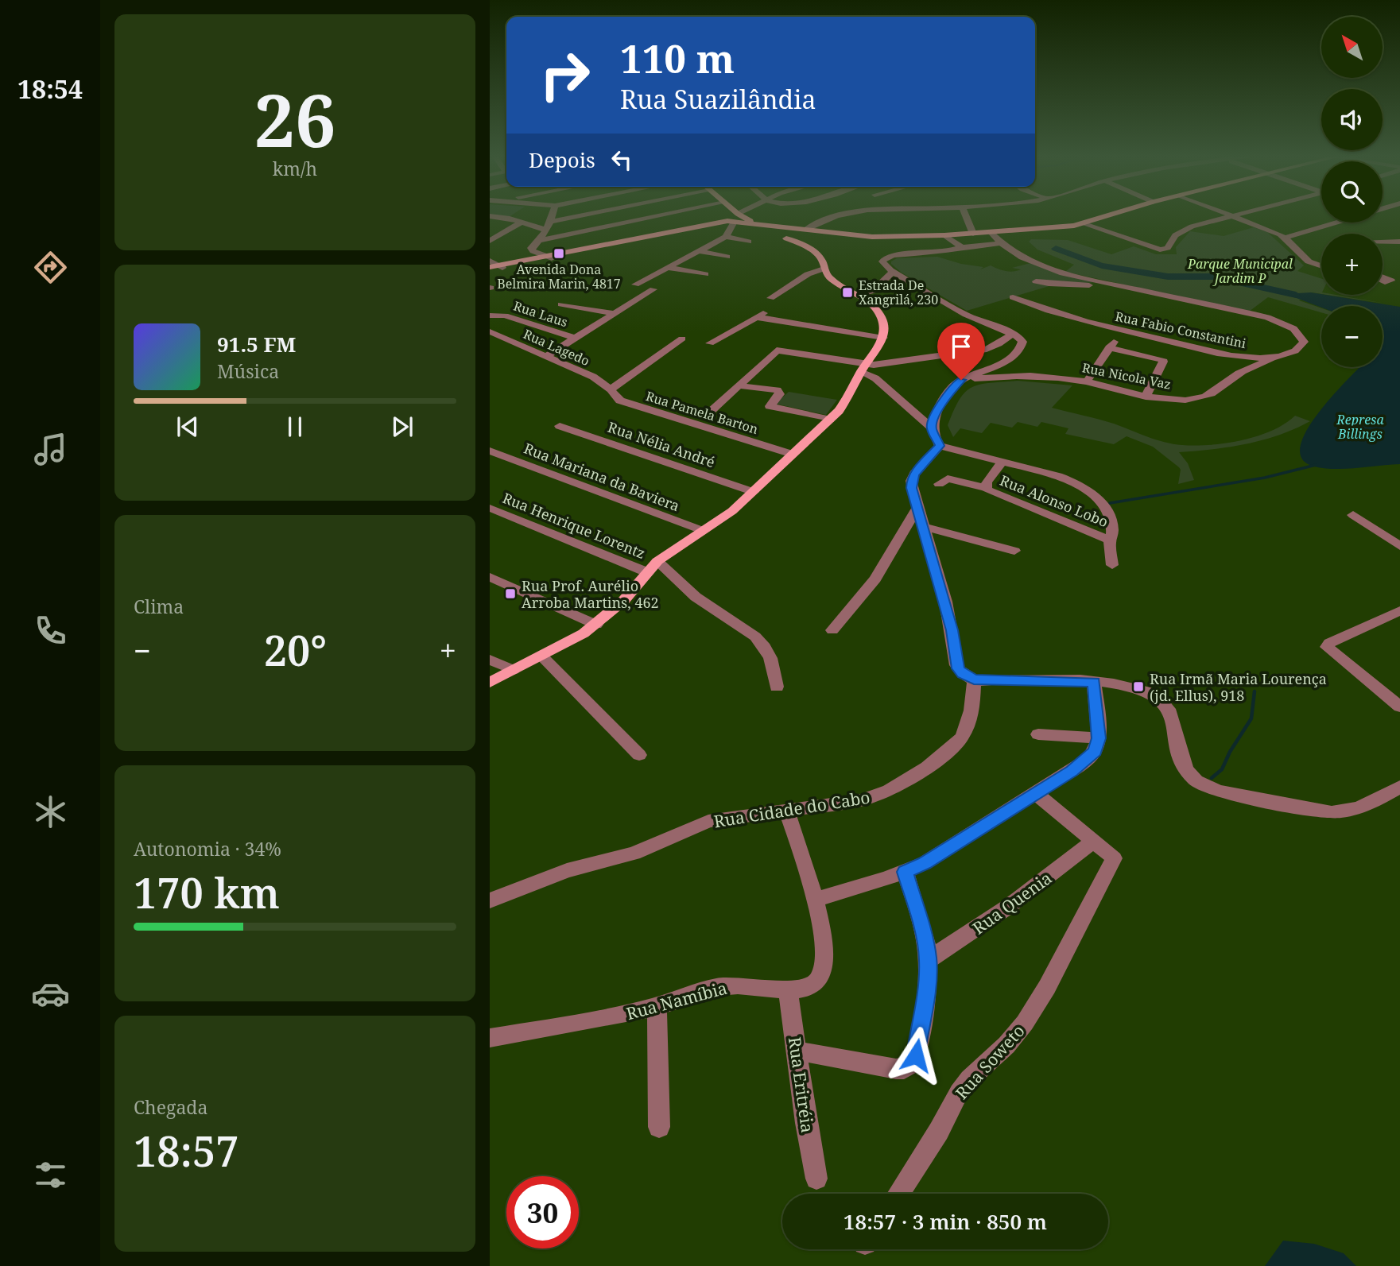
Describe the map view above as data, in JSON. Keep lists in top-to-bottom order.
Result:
{
  "streets": {
    "street": [
      "Rua Laus",
      "Rua Fabio Constantini",
      "Rua Lagedo",
      "Rua Nicola Vaz",
      "Rua Pamela Barton",
      "Rua Nélia André",
      "Rua Mariana da Baviera",
      "Rua Alonso Lobo",
      "Rua Henrique Lorentz",
      "Rua Cidade do Cabo",
      "Rua Quenia",
      "Rua Namíbia",
      "Rua Soweto",
      "Rua Eritréia"
    ]
  },
  "crossings": [
    ["Rua Fabio Constantini", "Rua Nicola Vaz"],
    ["Rua Lagedo", "Rua Pamela Barton"],
    ["Rua Cidade do Cabo", "Rua Namíbia"],
    ["Rua Quenia", "Rua Soweto"],
    ["Rua Namíbia", "Rua Eritréia"]
  ],
  "water": ["Represa Billings"],
  "parks": ["Parque Municipal Jardim P"],
  "places": {
    "transit": [
      "Avenida Dona Belmira Marin, 4817",
      "Estrada De Xangrilá, 230",
      "Rua Prof. Aurélio Arroba Martins, 462",
      "Rua Irmã Maria Lourença (jd. Ellus), 918"
    ]
  },
  "north": "top left",
  "page": {
    "tabs": "18:54",
    "tile": [
      ["26", "km/h"],
      "Clima",
      ["Autonomia · 34%", "170 km"],
      ["Chegada", "18:57"]
    ],
    "map_buttons": ["+", "−"],
    "turn": ["110 m", "Rua Suazilândia"],
    "then": "Depois",
    "song": ["91.5 FM", "Música"],
    "heat": ["−", "20°", "+"],
    "limit": "30",
    "trip": "18:57 · 3 min · 850 m"
  }
}
